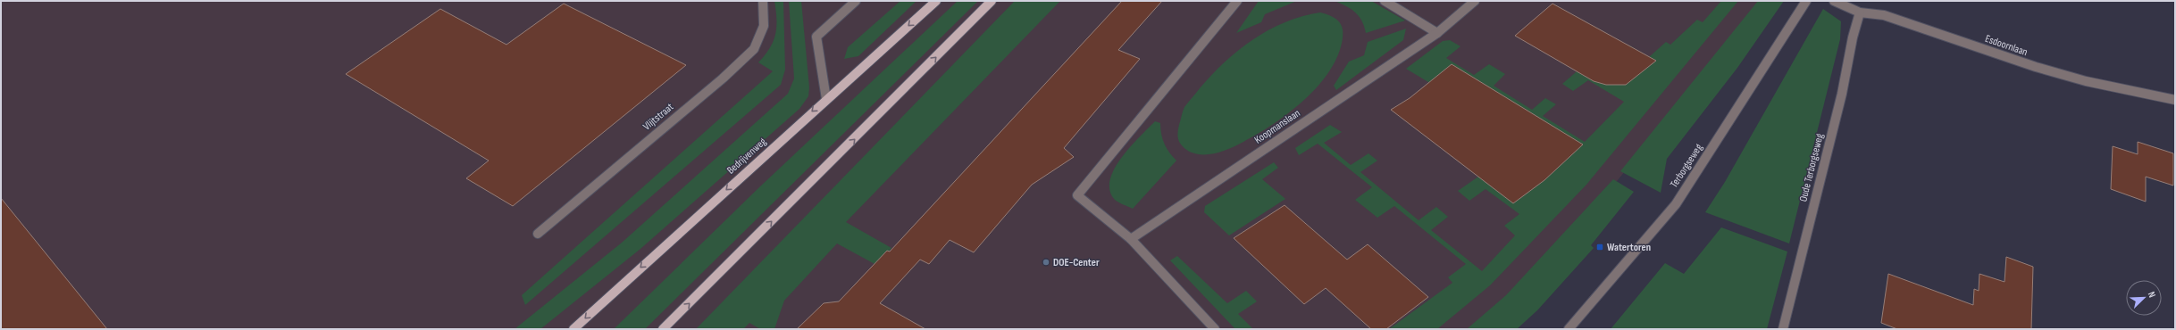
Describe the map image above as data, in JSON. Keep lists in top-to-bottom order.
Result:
{
  "streets": {
    "main road": ["Bedrijvenweg"],
    "street": [
      "Esdoornlaan",
      "Vlijtstraat",
      "Koopmanslaan",
      "Terborgseweg",
      "Oude Terborgseweg"
    ]
  },
  "crossings": [
    ["Esdoornlaan", "Oude Terborgseweg"]
  ],
  "places": {
    "transit": ["Watertoren"],
    "other": ["DOE-Center"]
  },
  "north": "top right"
}
